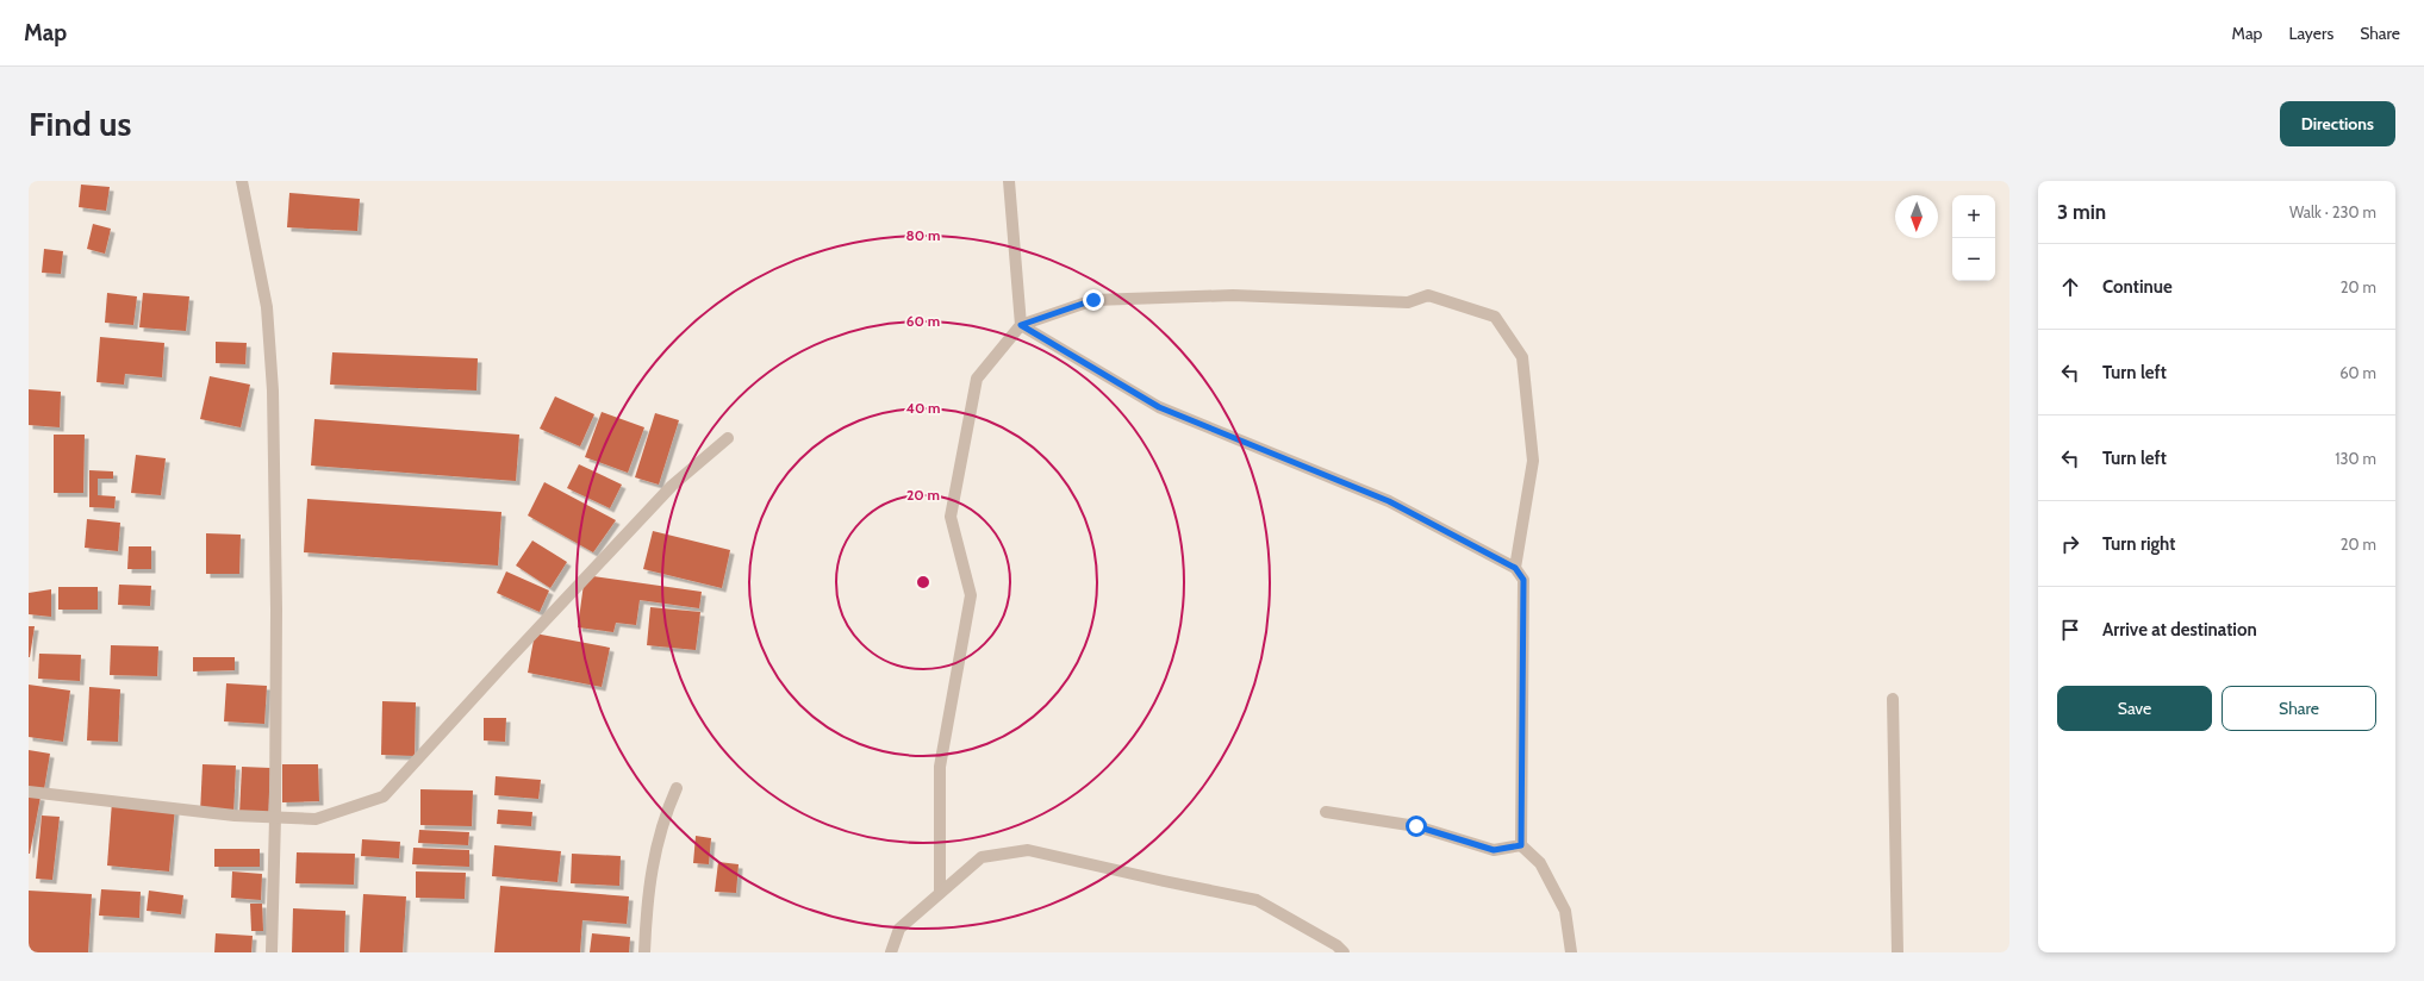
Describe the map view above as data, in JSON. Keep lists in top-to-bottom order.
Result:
{
  "north": "bottom",
  "page": {
    "header": "Map",
    "nav": ["Map", "Layers", "Share"],
    "buttons": [
      "Directions",
      ["Save", "Share"]
    ],
    "title": "Find us",
    "heading": ["3 min", "Walk · 230 m"],
    "map_buttons": ["+", "−"],
    "list": [
      ["Continue", "20 m"],
      ["Turn left", "60 m"],
      ["Turn left", "130 m"],
      ["Turn right", "20 m"],
      "Arrive at destination"
    ]
  },
  "rings": [
    "80 m",
    "60 m",
    "40 m",
    "20 m"
  ]
}
